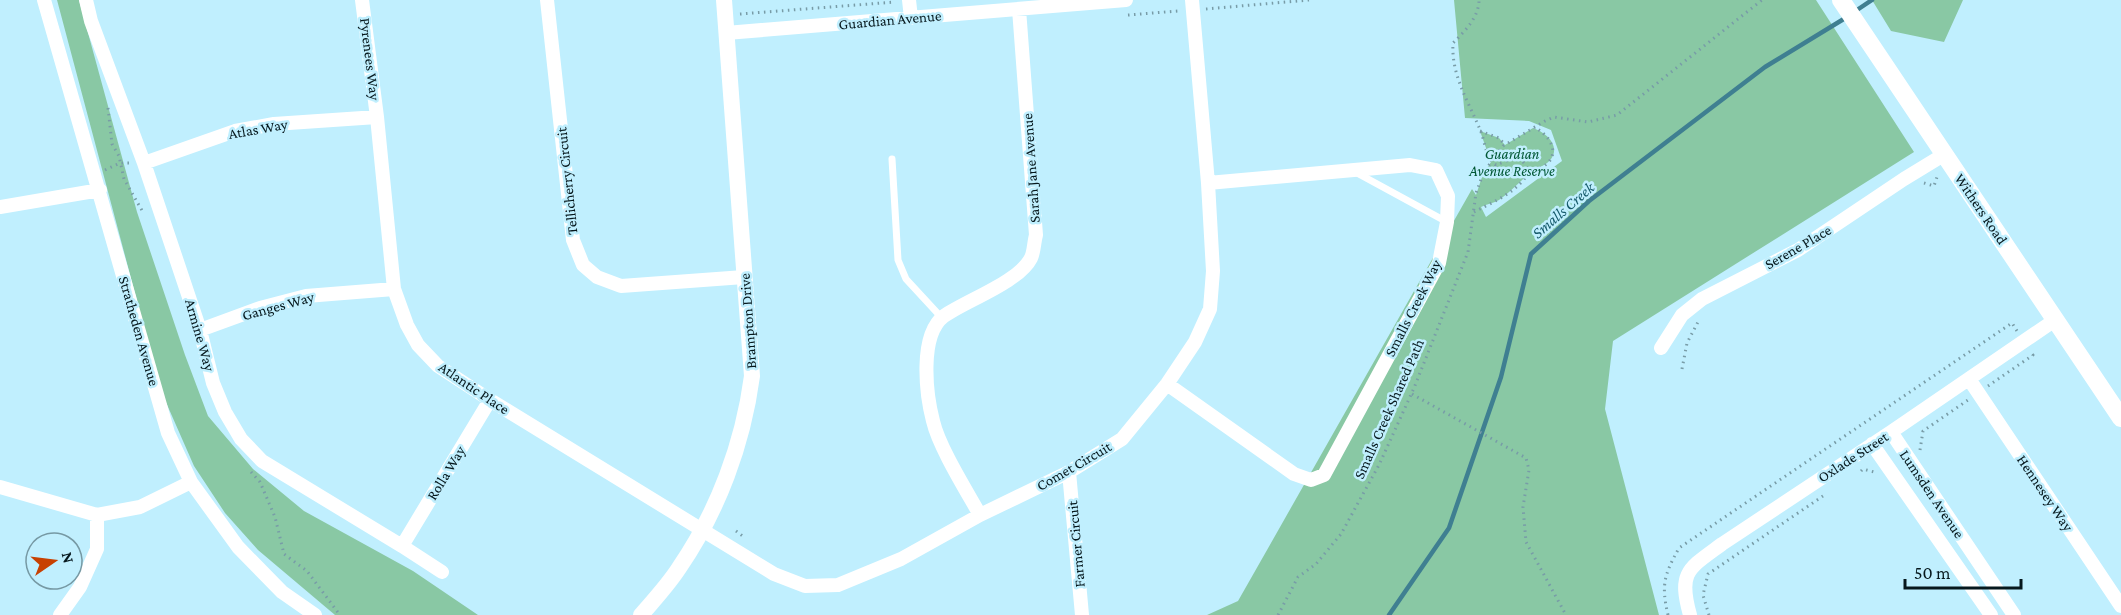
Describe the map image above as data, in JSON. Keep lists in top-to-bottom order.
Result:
{
  "streets": {
    "main road": ["Withers Road"],
    "street": [
      "Guardian Avenue",
      "Pyrenees Way",
      "Atlas Way",
      "Sarah Jane Avenue",
      "Tellicherry Circuit",
      "Serene Place",
      "Ganges Way",
      "Smalls Creek Way",
      "Brampton Drive",
      "Stratheden Avenue",
      "Armine Way",
      "Atlantic Place",
      "Oxlade Street",
      "Comet Circuit",
      "Rolla Way",
      "Hennesey Way",
      "Lumsden Avenue",
      "Farmer Circuit"
    ],
    "path": ["Smalls Creek Shared Path"]
  },
  "crossings": [
    ["Guardian Avenue", "Sarah Jane Avenue"],
    ["Guardian Avenue", "Brampton Drive"],
    ["Pyrenees Way", "Atlas Way"],
    ["Pyrenees Way", "Atlantic Place"],
    ["Atlas Way", "Armine Way"],
    ["Atlas Way", "Atlantic Place"],
    ["Tellicherry Circuit", "Brampton Drive"],
    ["Withers Road", "Serene Place"],
    ["Withers Road", "Oxlade Street"],
    ["Ganges Way", "Armine Way"],
    ["Ganges Way", "Atlantic Place"],
    ["Smalls Creek Way", "Comet Circuit"],
    ["Brampton Drive", "Atlantic Place"],
    ["Brampton Drive", "Comet Circuit"],
    ["Armine Way", "Rolla Way"],
    ["Atlantic Place", "Comet Circuit"],
    ["Atlantic Place", "Rolla Way"],
    ["Oxlade Street", "Hennesey Way"],
    ["Oxlade Street", "Lumsden Avenue"],
    ["Comet Circuit", "Farmer Circuit"]
  ],
  "water": ["Smalls Creek"],
  "parks": ["Guardian Avenue Reserve"],
  "scale_bar": "50 m",
  "north": "right"
}
